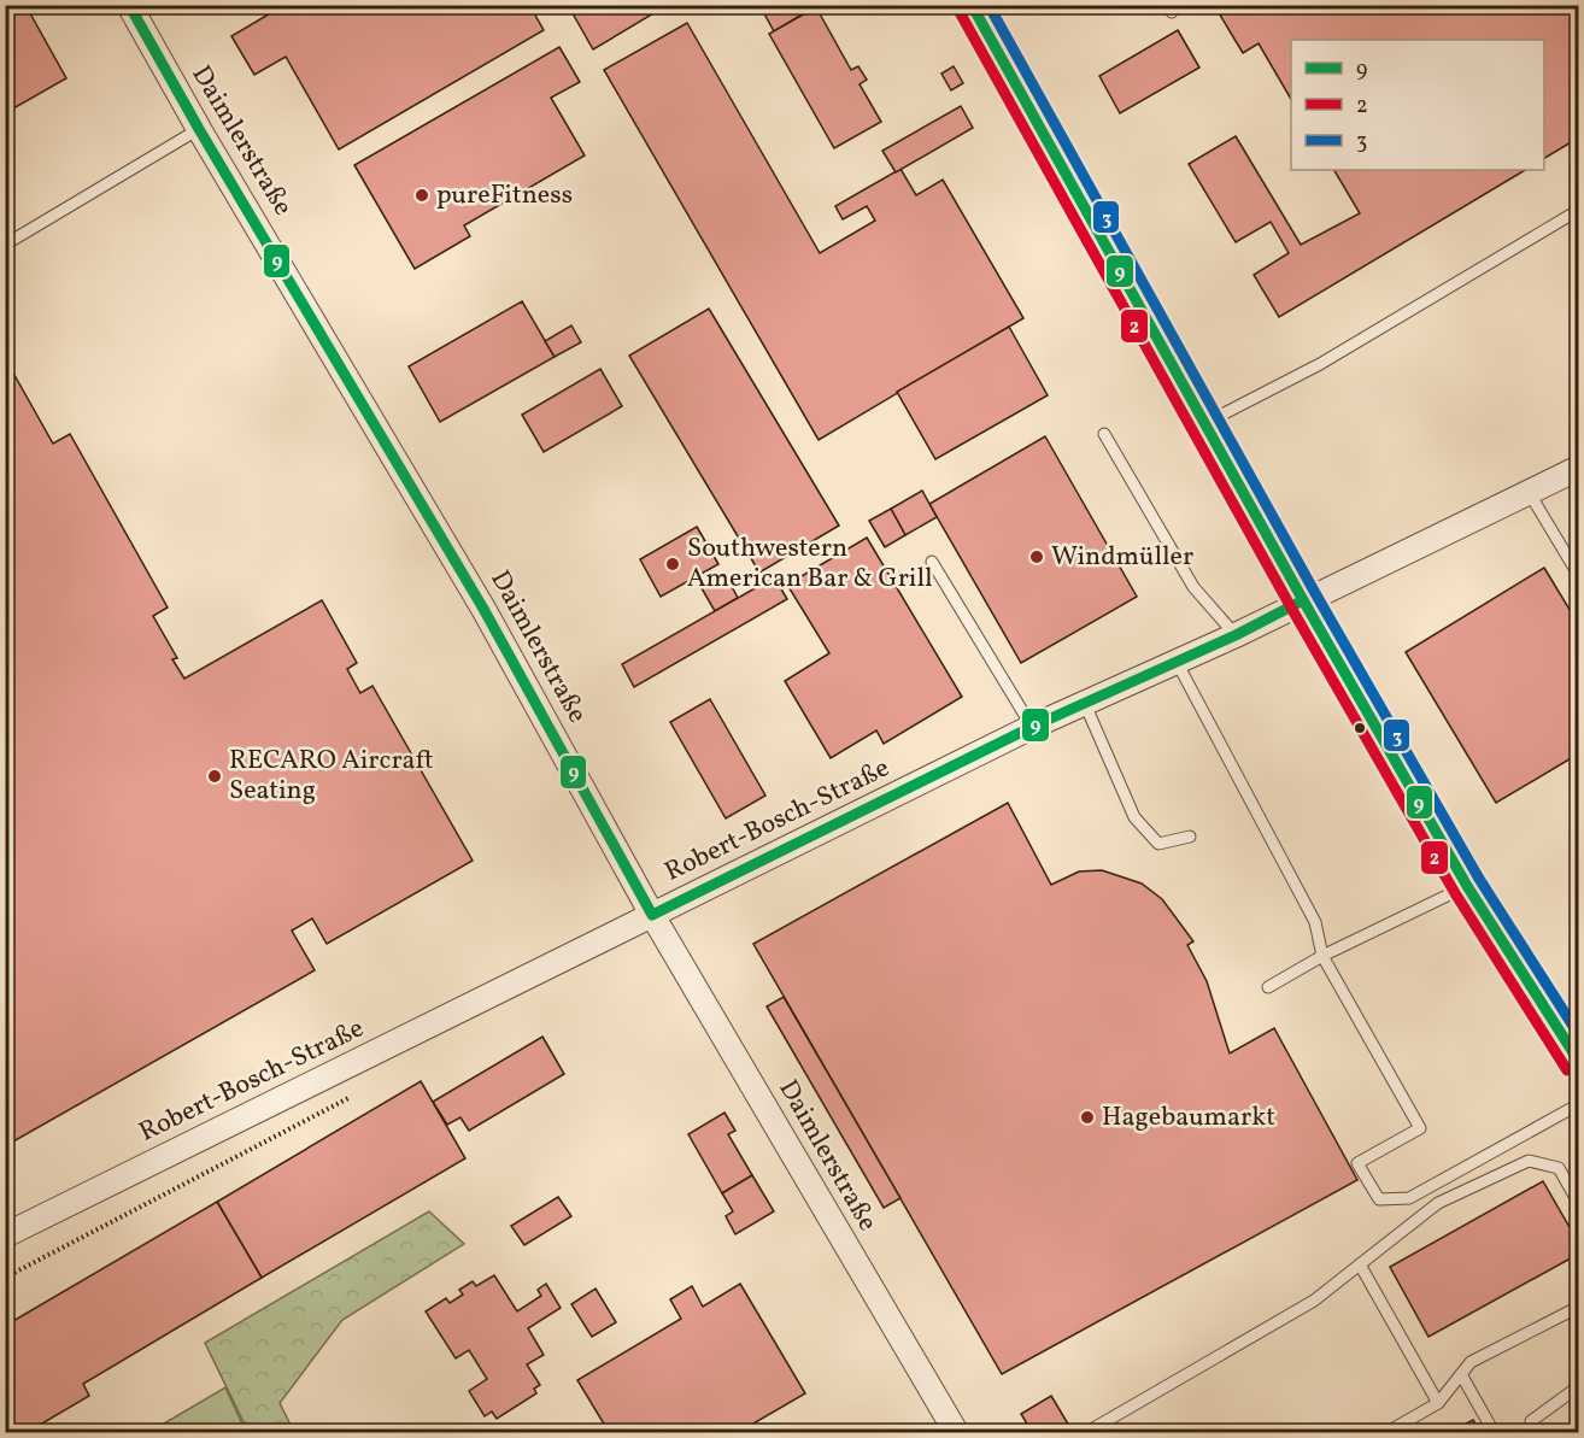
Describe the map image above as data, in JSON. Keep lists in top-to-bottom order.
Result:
{
  "streets": {
    "street": ["Daimlerstraße", "Robert-Bosch-Straße"]
  },
  "crossings": [
    ["Daimlerstraße", "Robert-Bosch-Straße"]
  ],
  "places": [
    "pureFitness",
    "Windmüller",
    "Southwestern American Bar & Grill",
    "RECARO Aircraft Seating",
    "Hagebaumarkt"
  ],
  "lines": ["transit line 9", "transit line 3", "transit line 2"],
  "legend": ["9", "2", "3"]
}
